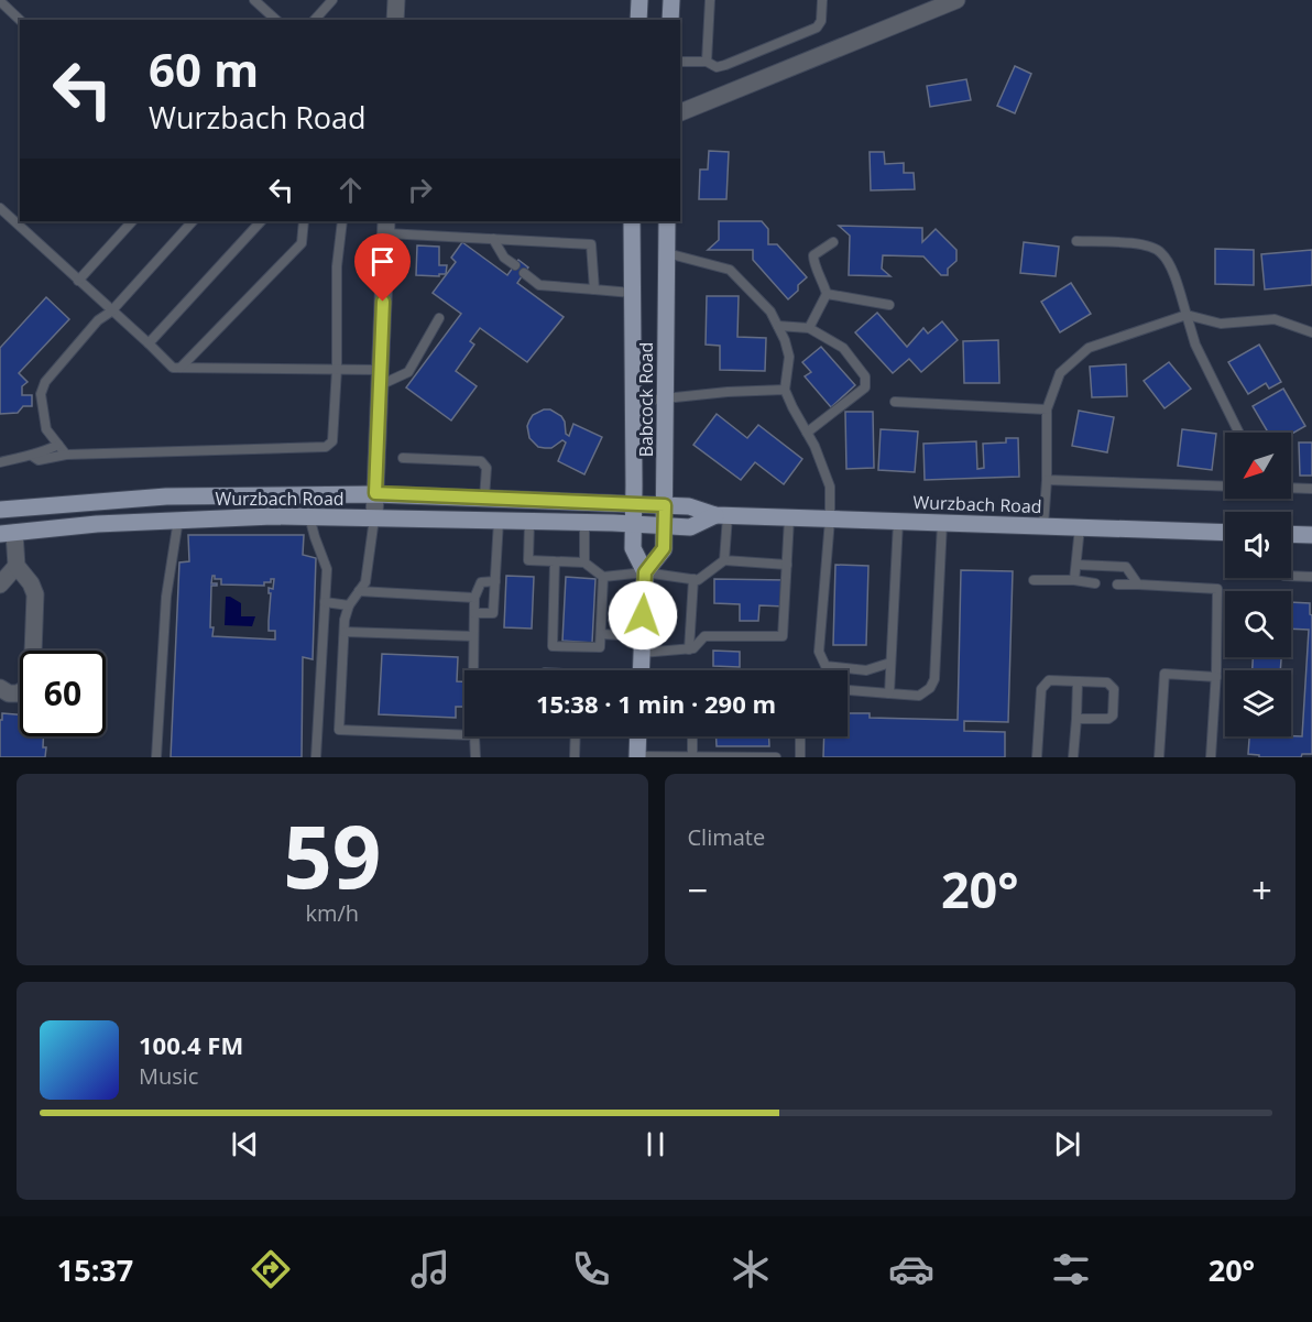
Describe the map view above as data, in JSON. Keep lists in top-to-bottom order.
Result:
{
  "streets": {
    "main road": ["Babcock Road", "Wurzbach Road"]
  },
  "crossings": [
    ["Babcock Road", "Wurzbach Road"]
  ],
  "north": "bottom left",
  "page": {
    "turn": ["60 m", "Wurzbach Road"],
    "limit": "60",
    "trip": "15:38 · 1 min · 290 m",
    "tile": [
      ["59", "km/h"],
      "Climate"
    ],
    "heat": ["−", "20°", "+"],
    "song": ["100.4 FM", "Music"],
    "tabs": ["15:37", "20°"]
  }
}
